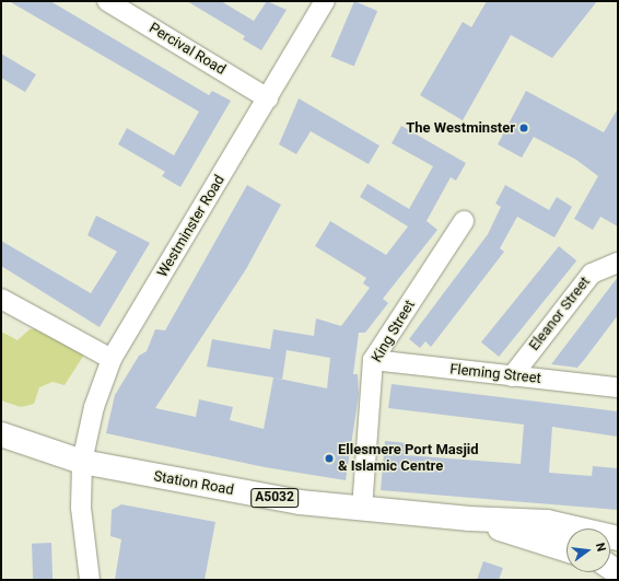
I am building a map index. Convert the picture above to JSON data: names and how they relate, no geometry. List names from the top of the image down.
{
  "streets": {
    "main road": ["Station Road", "A5032"],
    "street": [
      "Percival Road",
      "Westminster Road",
      "Eleanor Street",
      "King Street",
      "Fleming Street"
    ]
  },
  "crossings": [
    ["Percival Road", "Westminster Road"],
    ["Westminster Road", "Station Road"],
    ["Eleanor Street", "Fleming Street"],
    ["King Street", "Fleming Street"],
    ["King Street", "Station Road"]
  ],
  "places": ["The Westminster", "Ellesmere Port Masjid & Islamic Centre"],
  "north": "right"
}
